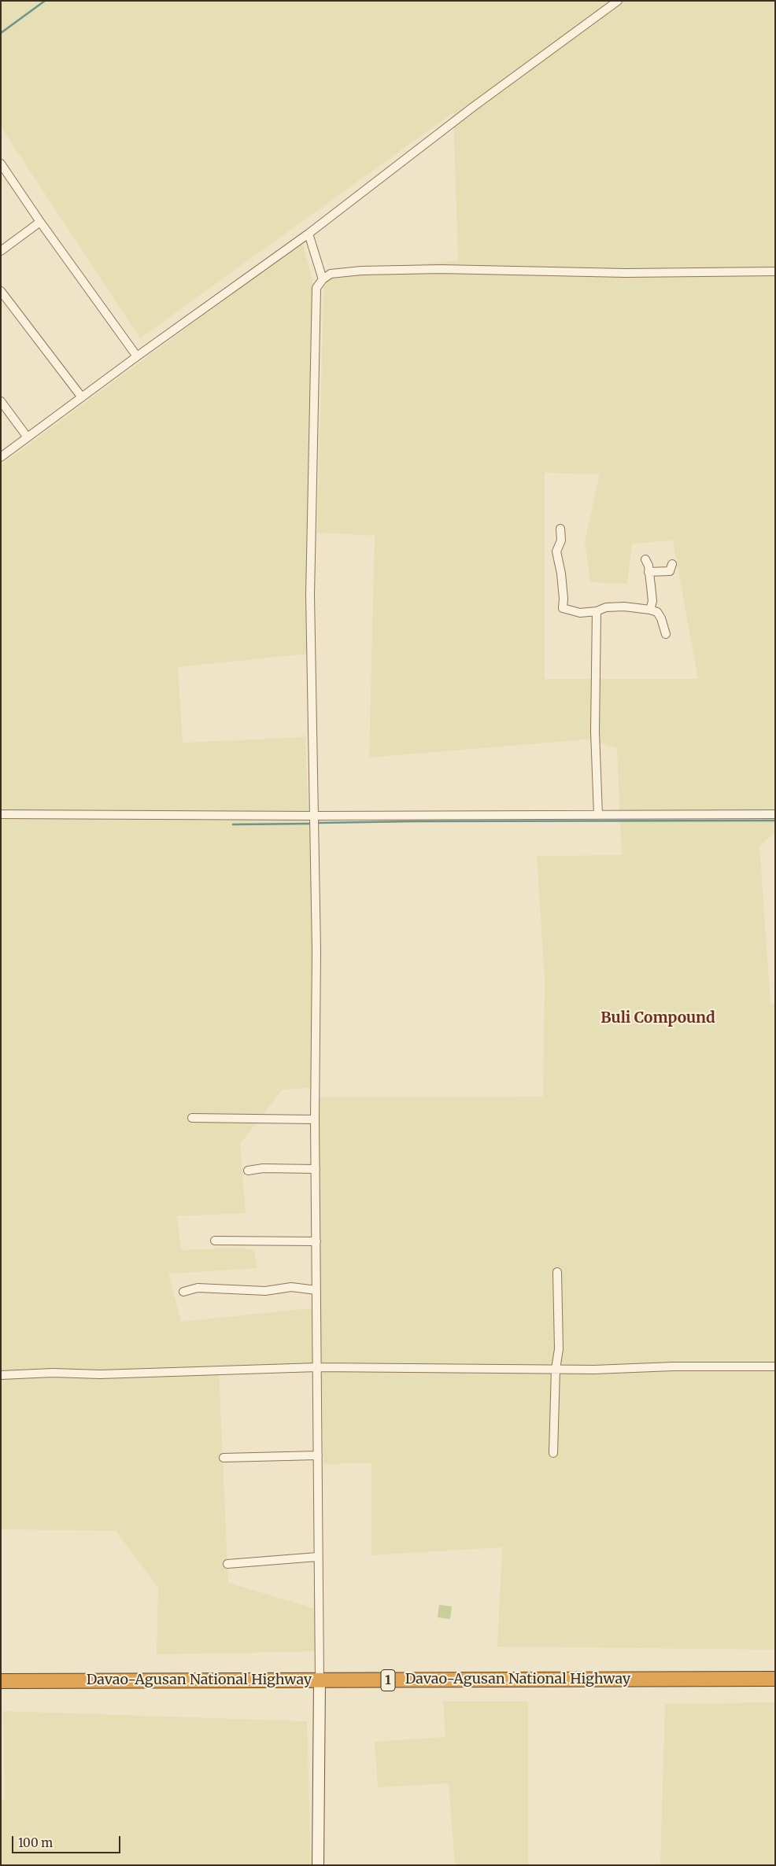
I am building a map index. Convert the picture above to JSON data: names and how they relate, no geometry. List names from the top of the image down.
{
  "streets": {
    "highway": ["Davao-Agusan National Highway", "1"]
  },
  "districts": ["Buli Compound"],
  "scale_bar": "100 m"
}
